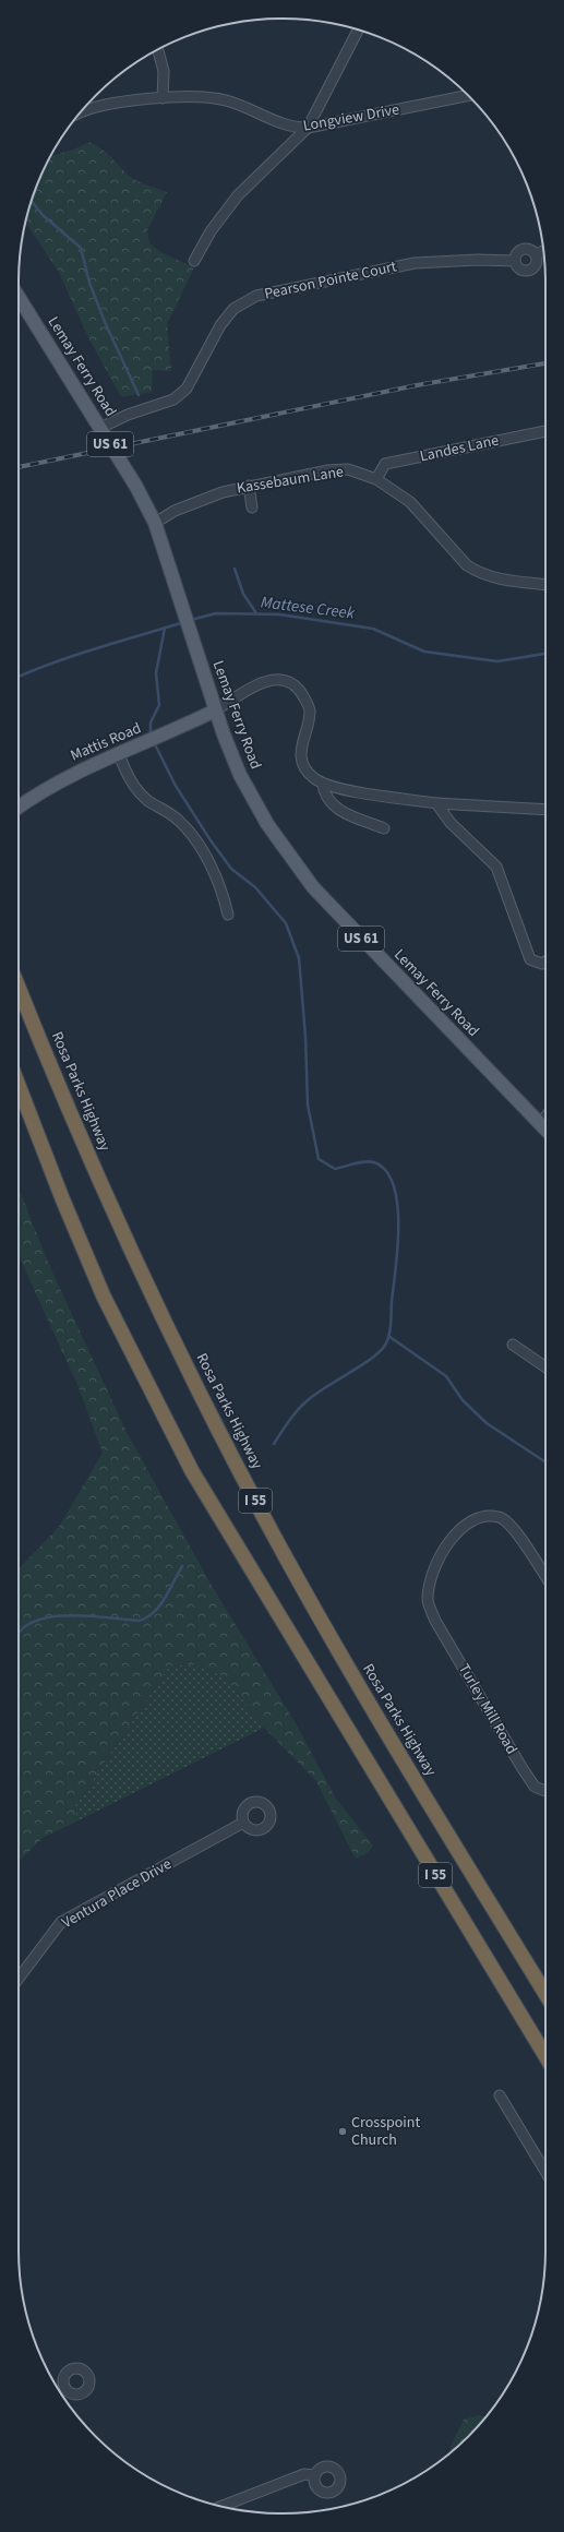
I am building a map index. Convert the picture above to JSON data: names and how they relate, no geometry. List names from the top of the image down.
{
  "streets": {
    "highway": ["Rosa Parks Highway", "I 55"],
    "main road": ["Lemay Ferry Road", "US 61", "Mattis Road"],
    "street": [
      "Longview Drive",
      "Pearson Pointe Court",
      "Landes Lane",
      "Kassebaum Lane",
      "Turley Mill Road",
      "Ventura Place Drive"
    ]
  },
  "crossings": [
    ["Pearson Pointe Court", "Lemay Ferry Road"],
    ["Lemay Ferry Road", "Kassebaum Lane"],
    ["Lemay Ferry Road", "Mattis Road"],
    ["Landes Lane", "Kassebaum Lane"]
  ],
  "water": ["Mattese Creek"],
  "places": ["Crosspoint Church"]
}
